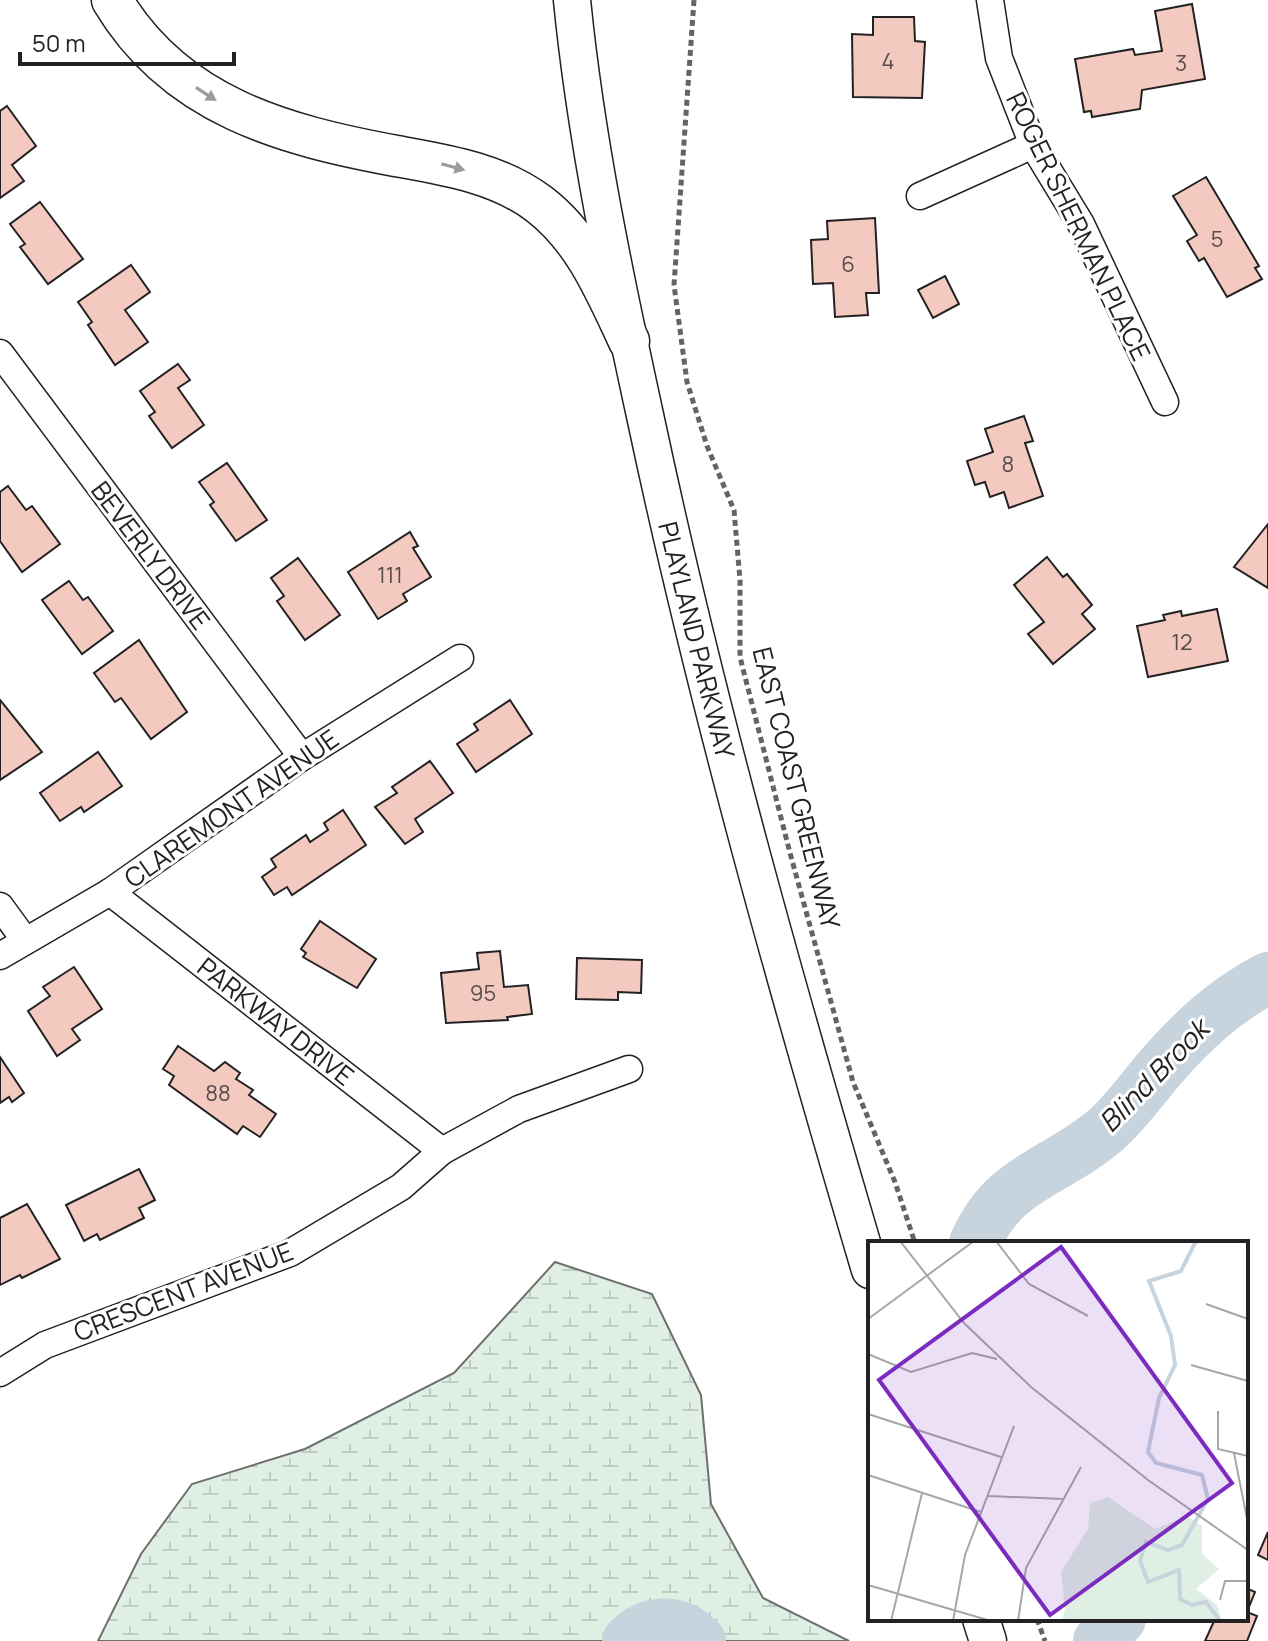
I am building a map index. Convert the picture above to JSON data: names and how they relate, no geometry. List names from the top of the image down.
{
  "streets": {
    "main road": ["PLAYLAND PARKWAY"],
    "street": [
      "ROGER SHERMAN PLACE",
      "BEVERLY DRIVE",
      "CLAREMONT AVENUE",
      "PARKWAY DRIVE",
      "CRESCENT AVENUE"
    ],
    "path": ["EAST COAST GREENWAY"]
  },
  "crossings": [
    ["BEVERLY DRIVE", "CLAREMONT AVENUE"],
    ["CLAREMONT AVENUE", "PARKWAY DRIVE"],
    ["PARKWAY DRIVE", "CRESCENT AVENUE"]
  ],
  "water": ["Blind Brook"],
  "house_numbers": [
    "4",
    "3",
    "5",
    "6",
    "8",
    "111",
    "12",
    "95",
    "88"
  ],
  "scale_bar": "50 m"
}
